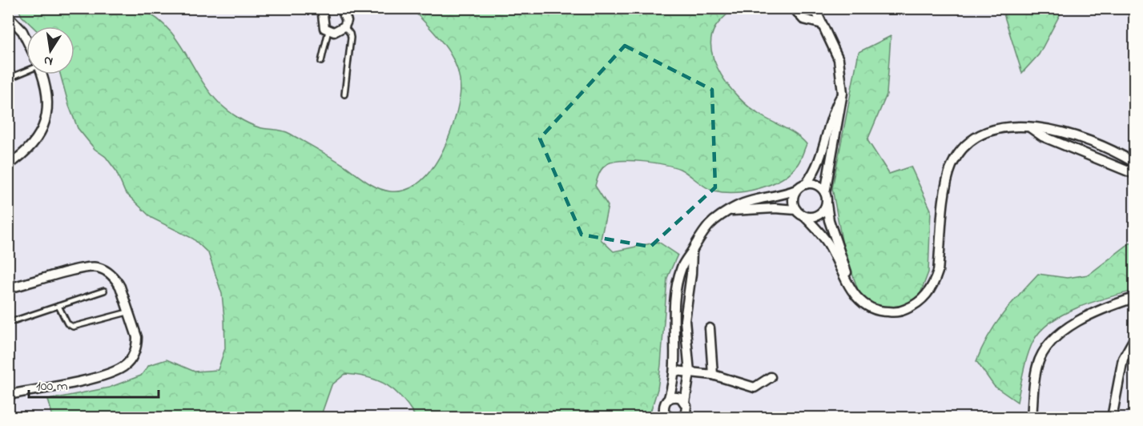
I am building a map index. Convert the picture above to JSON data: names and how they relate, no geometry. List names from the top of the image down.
{
  "scale_bar": "100 m",
  "north": "bottom"
}
